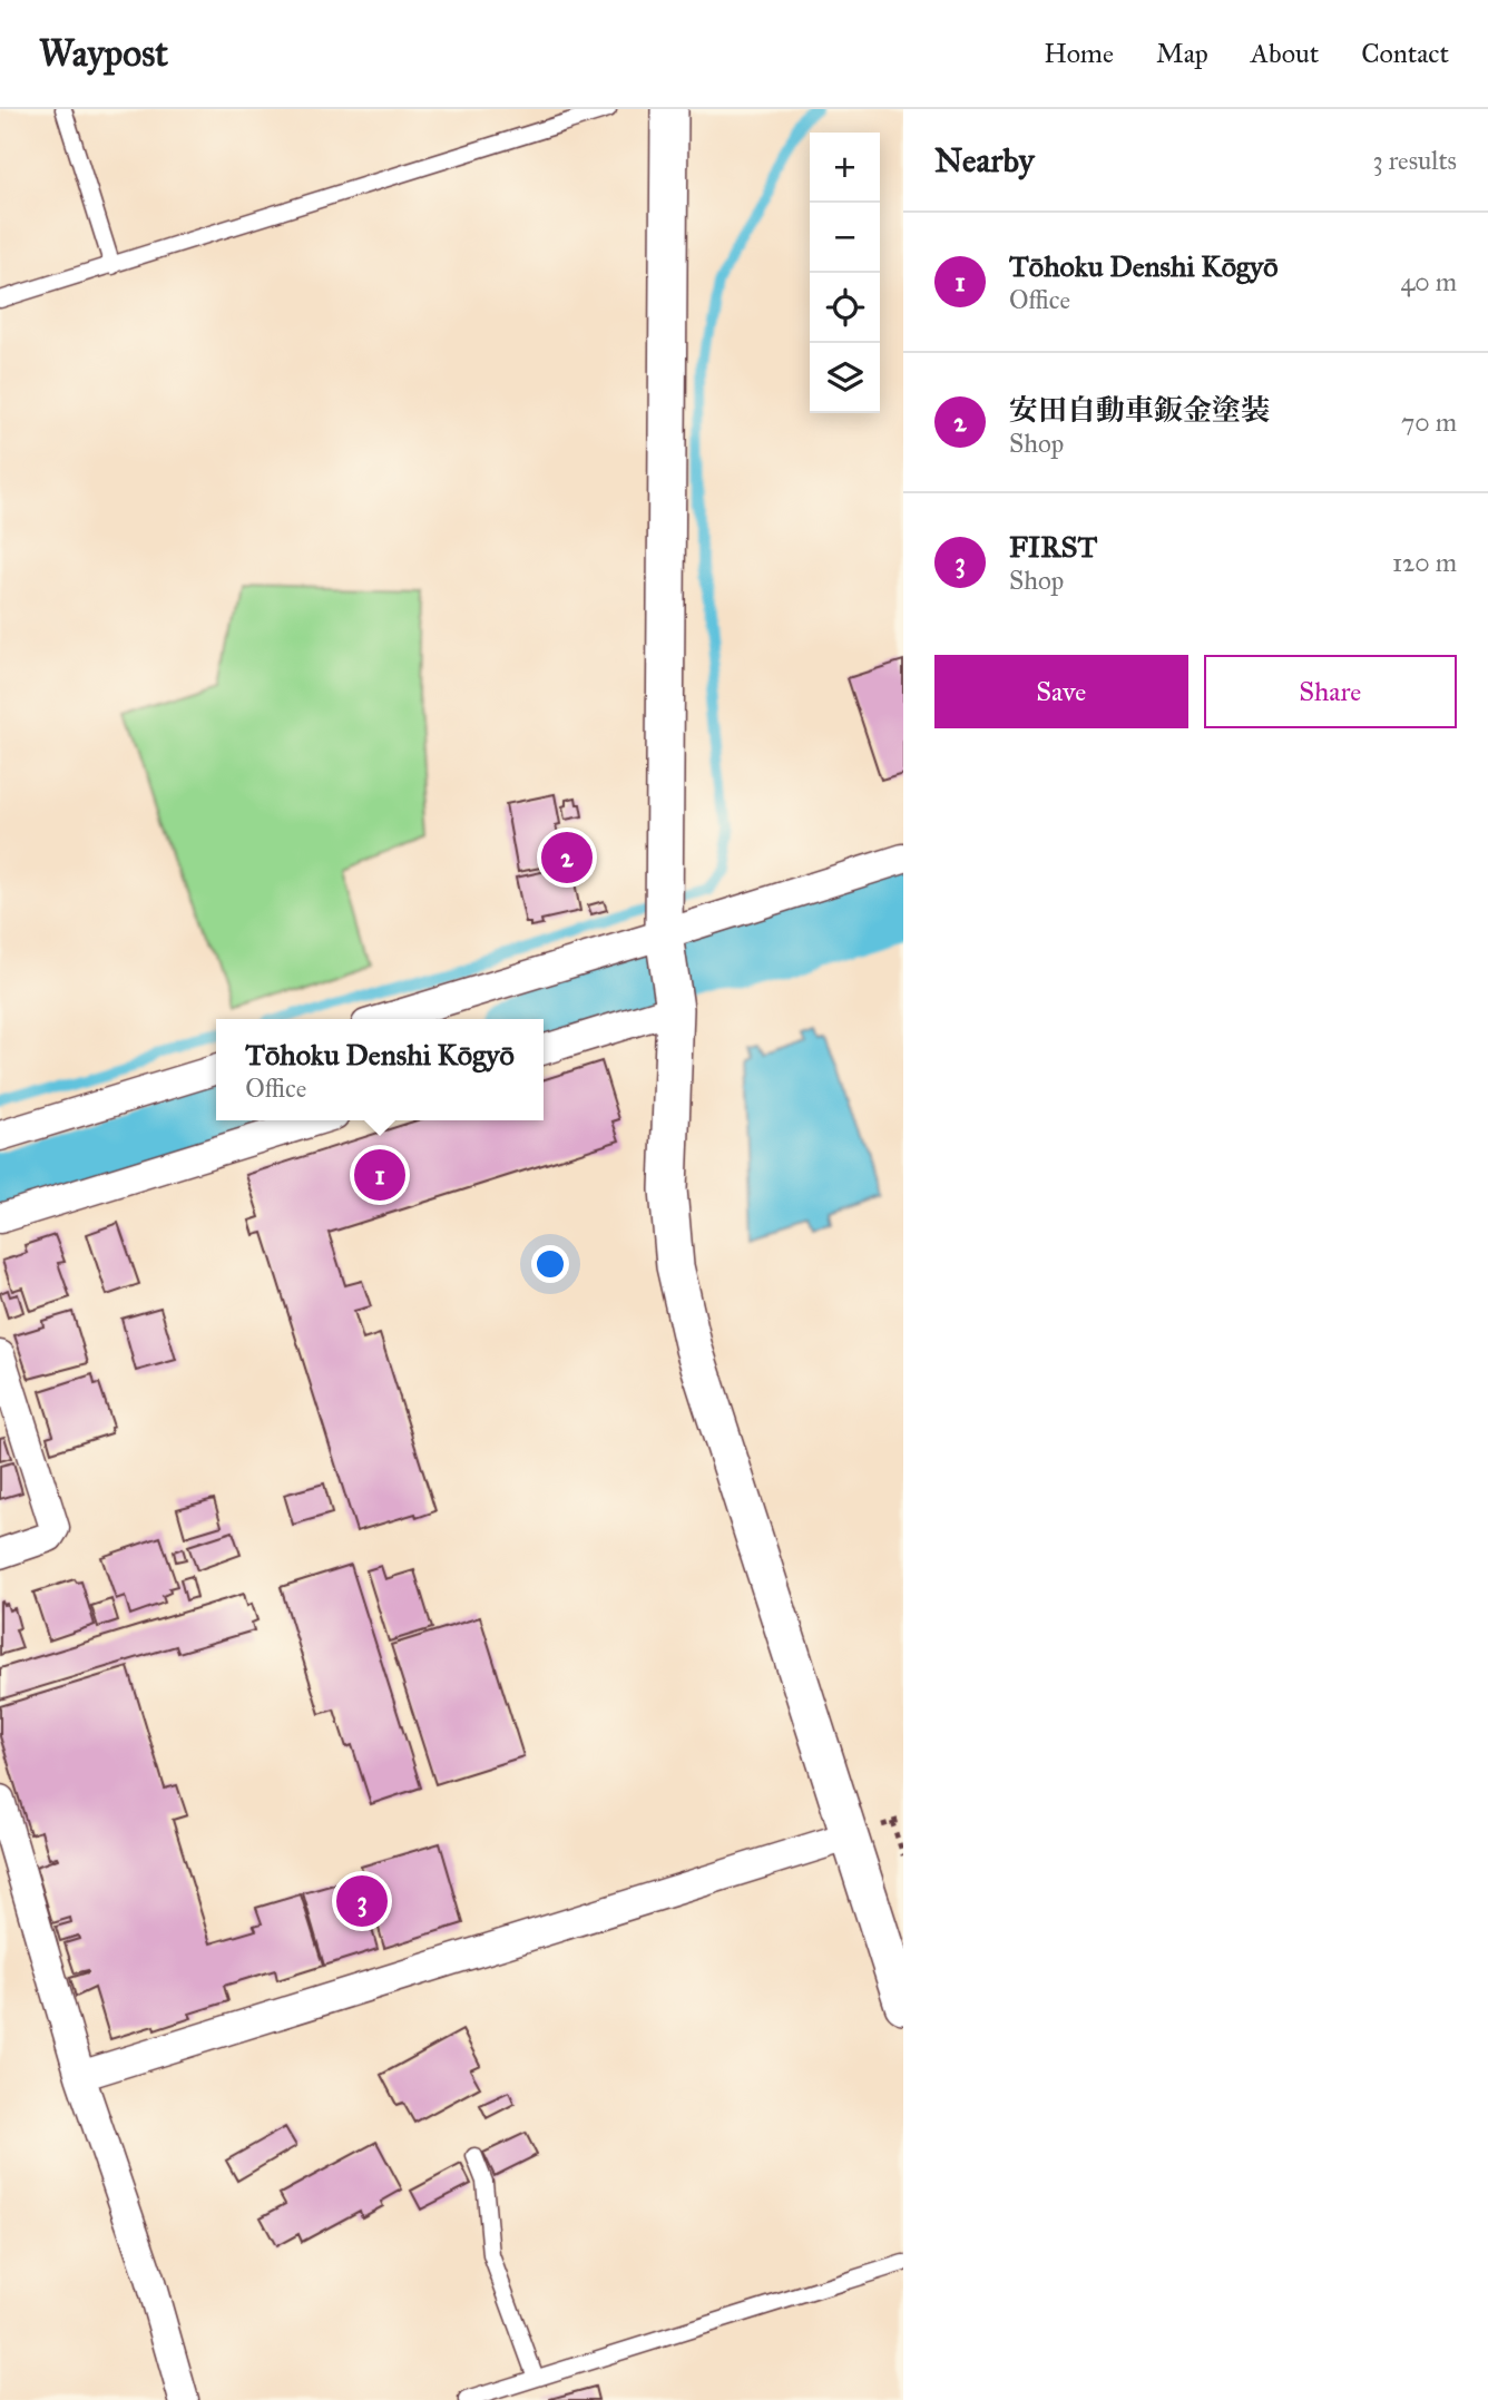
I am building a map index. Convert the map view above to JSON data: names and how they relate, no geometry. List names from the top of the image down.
{
  "page": {
    "header": "Waypost",
    "nav": [
      "Home",
      "Map",
      "About",
      "Contact"
    ],
    "heading": ["Nearby", "3 results"],
    "map_buttons": ["+", "−"],
    "list": [
      {
        "mark": "1",
        "name": "Tōhoku Denshi Kōgyō",
        "note": "Office",
        "value": "40 m"
      },
      {
        "mark": "2",
        "name": "安田自動車鈑金塗装",
        "note": "Shop",
        "value": "70 m"
      },
      {
        "mark": "3",
        "name": "FIRST",
        "note": "Shop",
        "value": "120 m"
      }
    ],
    "buttons": ["Save", "Share"],
    "pins": ["2", "1", "3"],
    "popup": ["Tōhoku Denshi Kōgyō", "Office"]
  }
}
